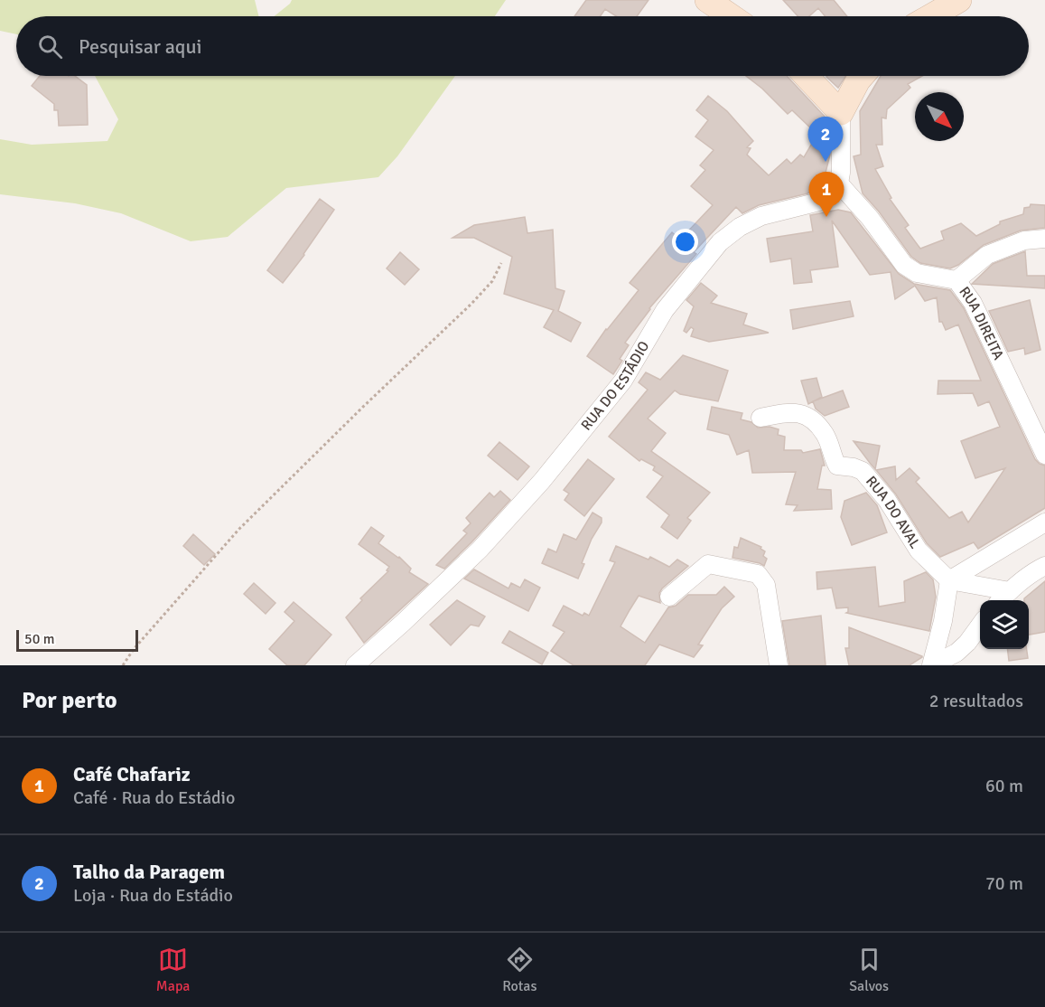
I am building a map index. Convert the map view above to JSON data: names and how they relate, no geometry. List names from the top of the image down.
{
  "streets": {
    "street": ["RUA DIREITA", "RUA DO ESTÁDIO", "RUA DO AVAL"]
  },
  "crossings": [
    ["RUA DIREITA", "RUA DO ESTÁDIO"]
  ],
  "scale_bar": "50 m",
  "north": "bottom right",
  "page": {
    "search": "Pesquisar aqui",
    "pins": ["2", "1"],
    "scale": "50 m",
    "heading": ["Por perto", "2 resultados"],
    "list": [
      {
        "mark": "1",
        "name": "Café Chafariz",
        "note": "Café · Rua do Estádio",
        "value": "60 m"
      },
      {
        "mark": "2",
        "name": "Talho da Paragem",
        "note": "Loja · Rua do Estádio",
        "value": "70 m"
      }
    ],
    "nav": ["Mapa", "Rotas", "Salvos"]
  }
}
